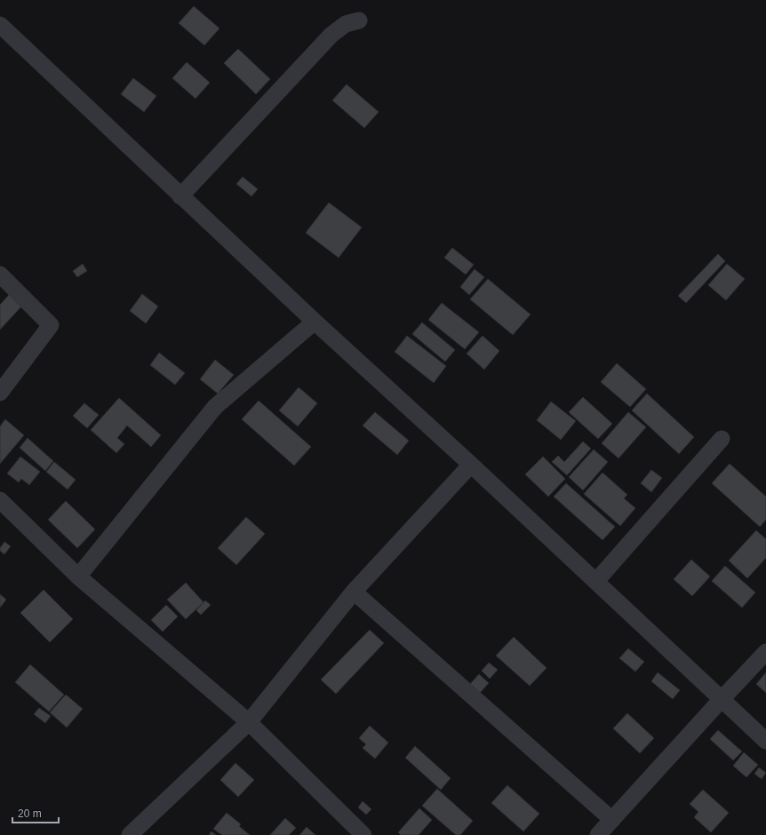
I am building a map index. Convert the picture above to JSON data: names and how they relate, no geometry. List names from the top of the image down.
{
  "scale_bar": "20 m"
}
